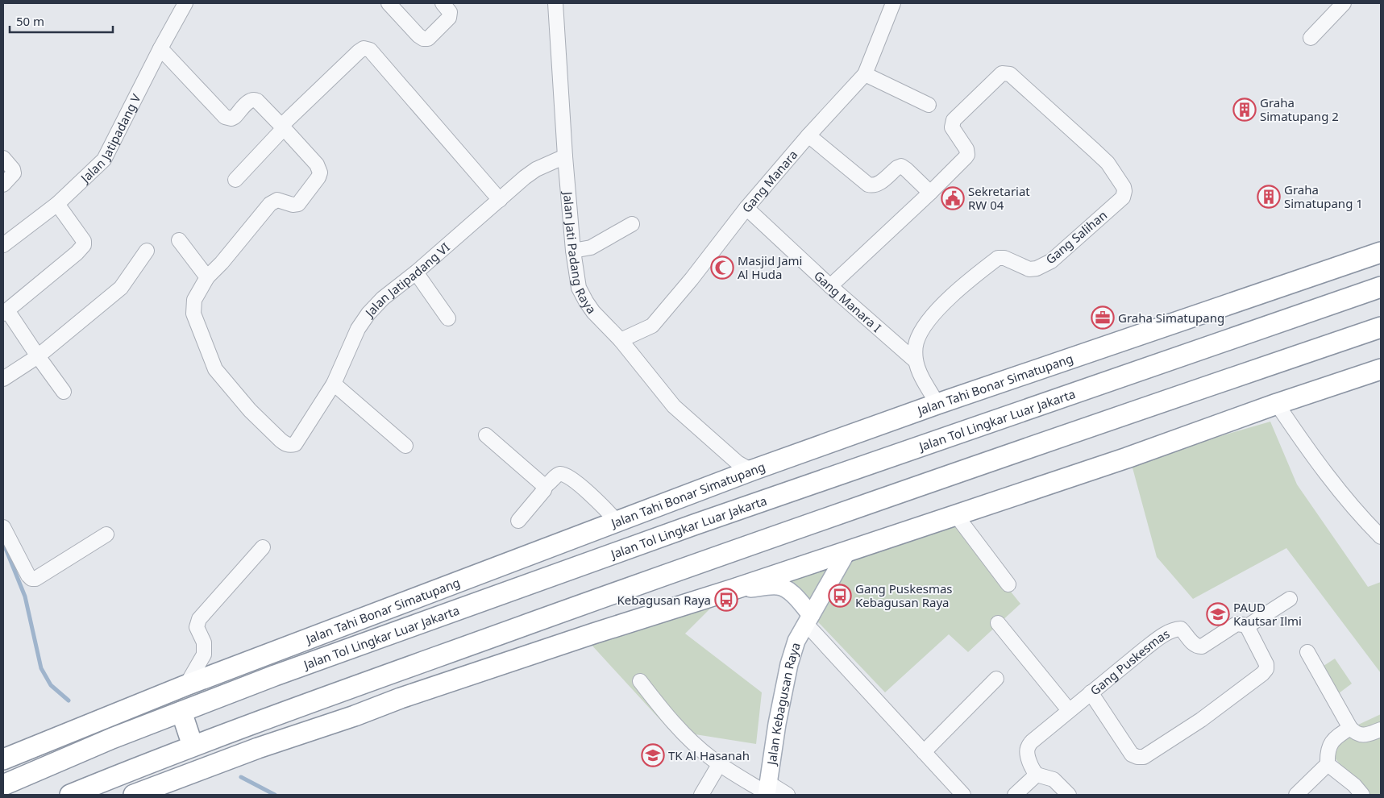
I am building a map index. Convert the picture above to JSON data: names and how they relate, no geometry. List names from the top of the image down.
{
  "streets": {
    "highway": ["Jalan Tahi Bonar Simatupang", "Jalan Tol Lingkar Luar Jakarta"],
    "main road": ["Jalan Kebagusan Raya"],
    "street": [
      "Jalan Jatipadang V",
      "Gang Manara",
      "Gang Salihan",
      "Jalan Jati Padang Raya",
      "Jalan Jatipadang VI",
      "Gang Manara I",
      "Gang Puskesmas"
    ]
  },
  "crossings": [
    ["Gang Manara", "Jalan Jati Padang Raya"],
    ["Gang Manara", "Gang Manara I"],
    ["Gang Salihan", "Gang Manara I"],
    ["Gang Salihan", "Jalan Tahi Bonar Simatupang"],
    ["Jalan Jati Padang Raya", "Jalan Jatipadang VI"],
    ["Jalan Jati Padang Raya", "Jalan Tahi Bonar Simatupang"]
  ],
  "places": {
    "building": ["Graha Simatupang 2", "Graha Simatupang 1"],
    "public building": ["Sekretariat RW 04"],
    "mosque": ["Masjid Jami Al Huda"],
    "office": ["Graha Simatupang"],
    "bus stop": ["Gang Puskesmas Kebagusan Raya", "Kebagusan Raya"],
    "school or university": ["PAUD Kautsar Ilmi", "TK Al Hasanah"]
  },
  "scale_bar": "50 m"
}
